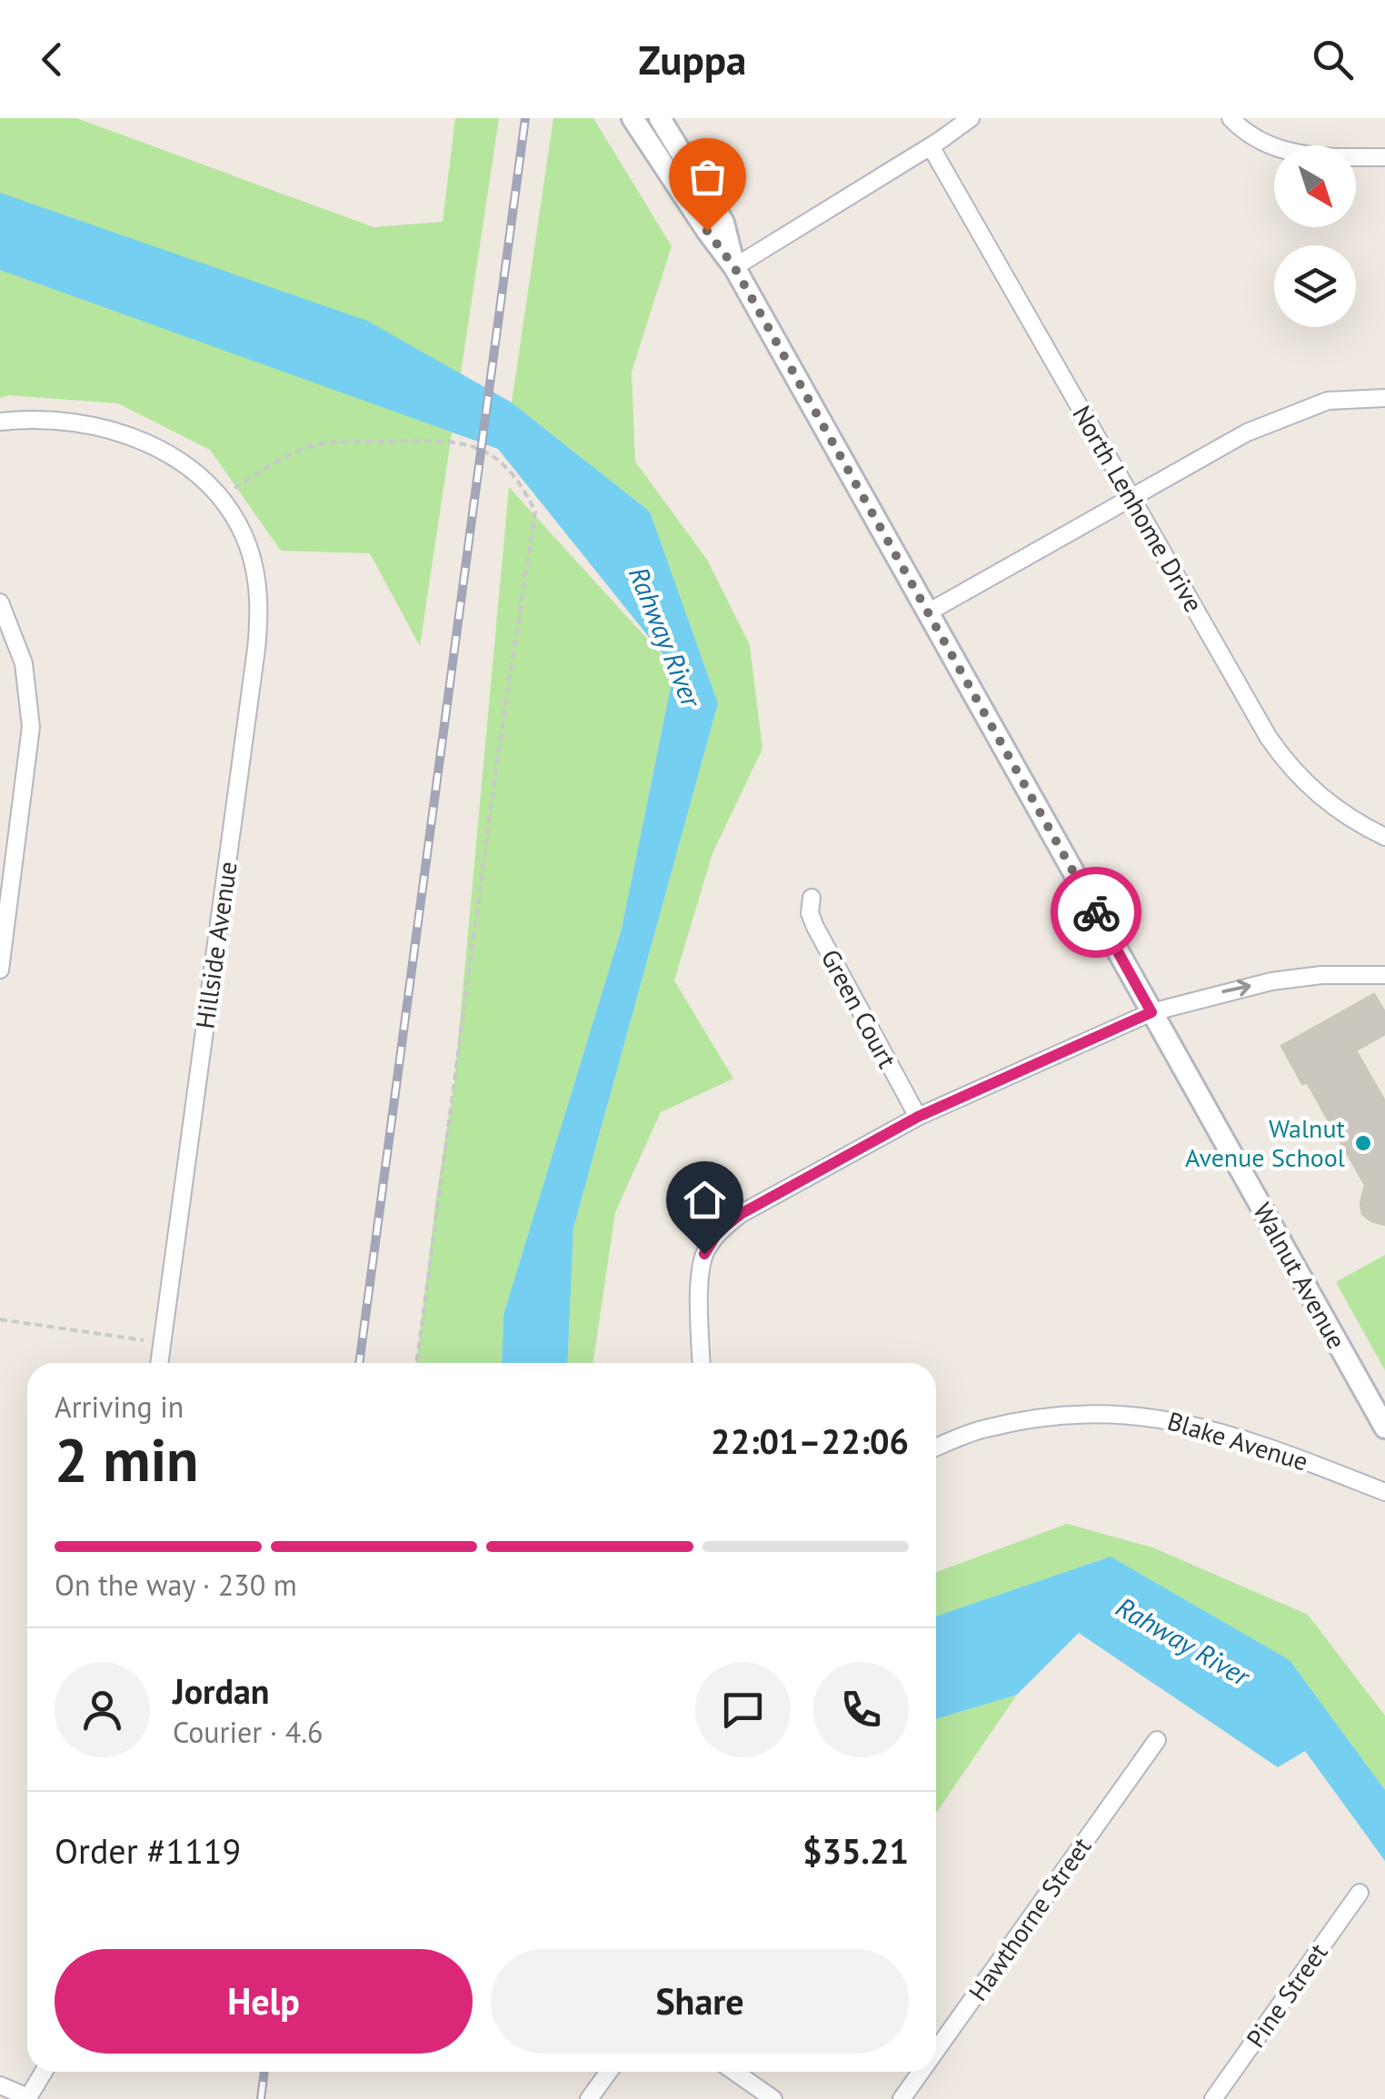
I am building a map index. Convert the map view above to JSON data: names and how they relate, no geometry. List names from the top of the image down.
{
  "streets": {
    "street": [
      "North Lenhome Drive",
      "Hillside Avenue",
      "Green Court",
      "Walnut Avenue",
      "Blake Avenue",
      "Hawthorne Street",
      "Pine Street"
    ]
  },
  "water": ["Rahway River"],
  "places": ["Walnut Avenue School"],
  "north": "bottom right",
  "page": {
    "header": "Zuppa",
    "heading": ["2 min", "Arriving in", "22:01–22:06"],
    "panel": [
      "Jordan",
      "Courier · 4.6",
      "Order #1119",
      "$35.21"
    ],
    "bar": "On the way · 230 m",
    "buttons": ["Help", "Share"]
  }
}
